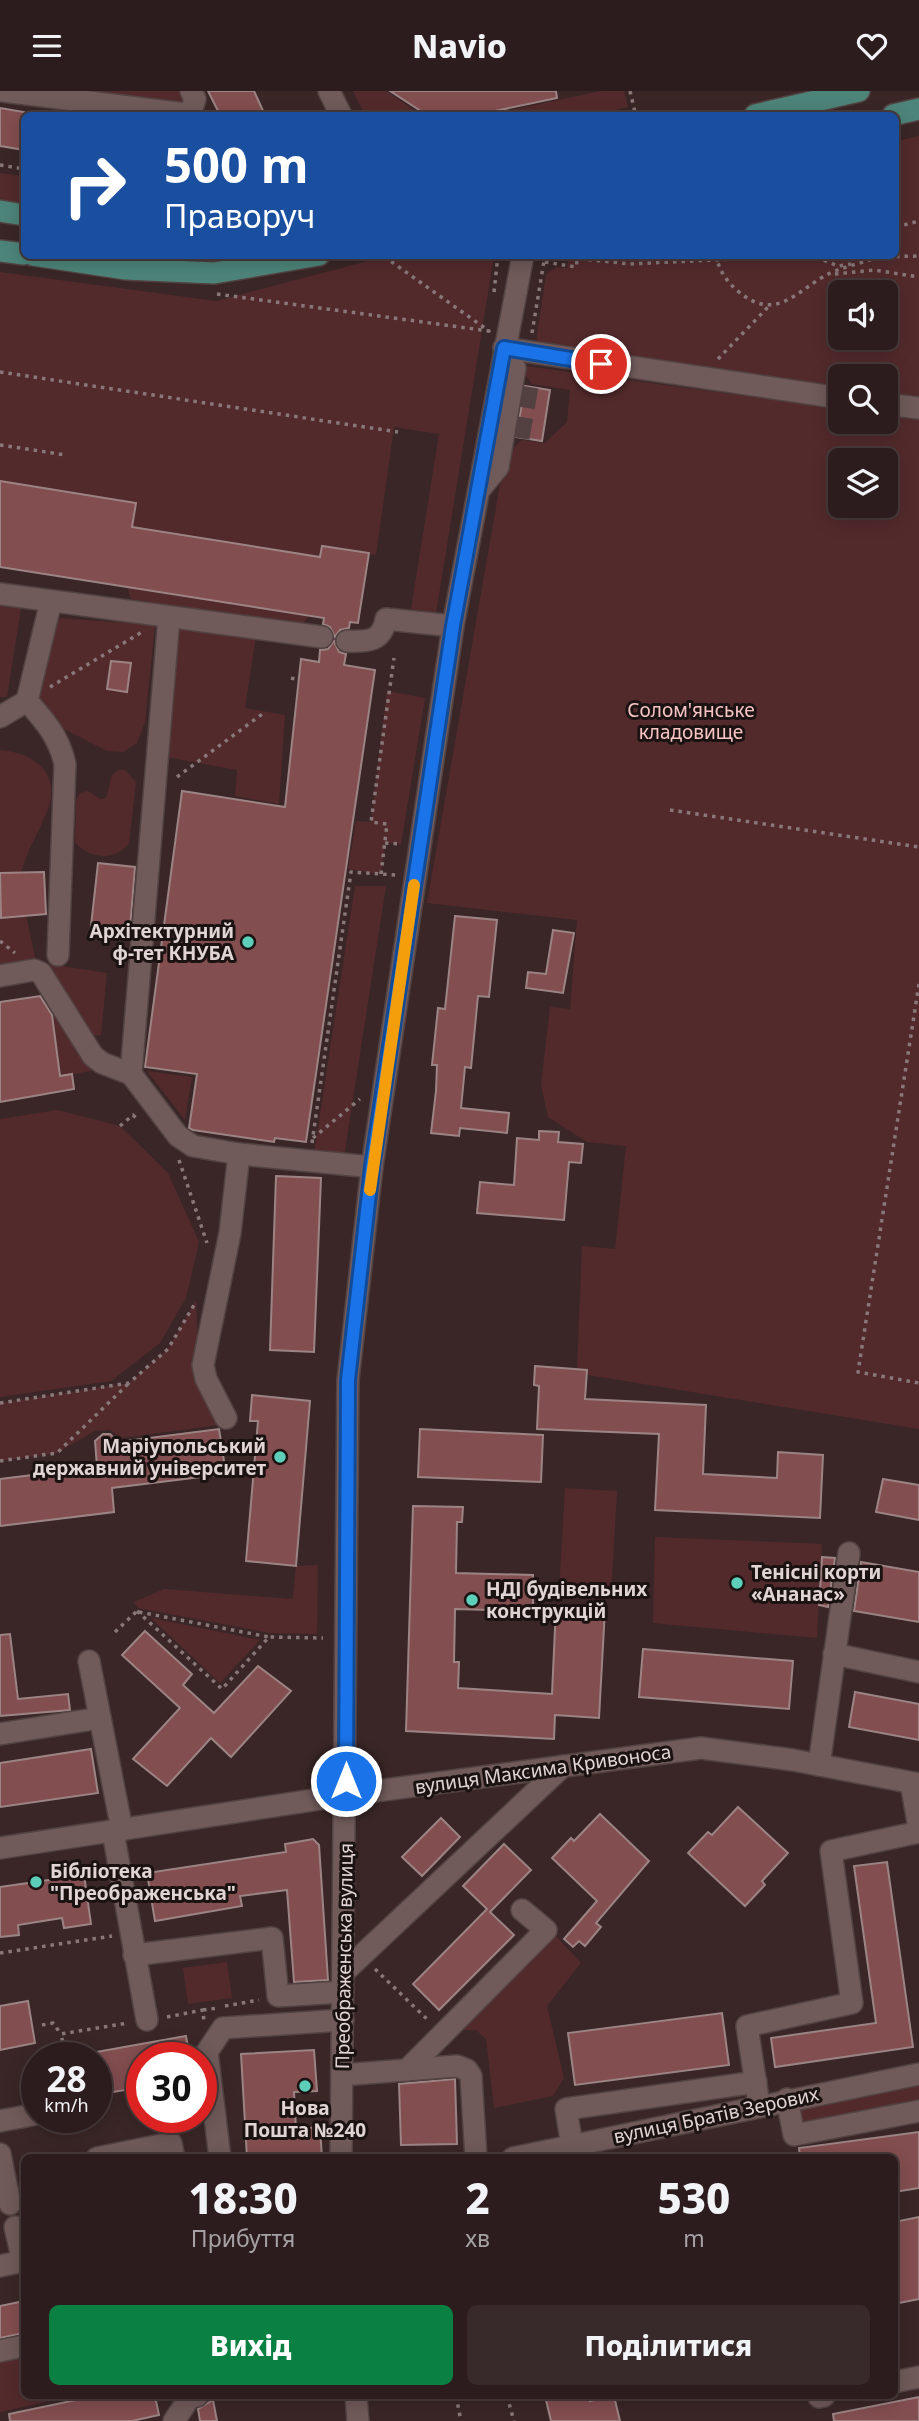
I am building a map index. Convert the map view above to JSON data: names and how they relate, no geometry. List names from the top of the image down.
{
  "streets": {
    "street": ["вулиця Максима Кривоноса", "Преображенська вулиця", "вулиця Братів Зерових"]
  },
  "crossings": [
    ["вулиця Максима Кривоноса", "Преображенська вулиця"]
  ],
  "parks": ["Солом'янське кладовище"],
  "places": [
    "Архітектурний ф-тет КНУБА",
    "Маріупольський державний університет",
    "Тенісні корти «Ананас»",
    "НДІ будівельних конструкцій",
    "Бібліотека \"Преображенська\"",
    "Нова Пошта №240"
  ],
  "page": {
    "header": "Navio",
    "turn": ["500 m", "Праворуч"],
    "speed": "28 km/h",
    "limit": "30",
    "eta": [
      "18:30",
      "Прибуття",
      "2",
      "хв",
      "530",
      "m"
    ],
    "buttons": ["Вихід", "Поділитися"]
  }
}
